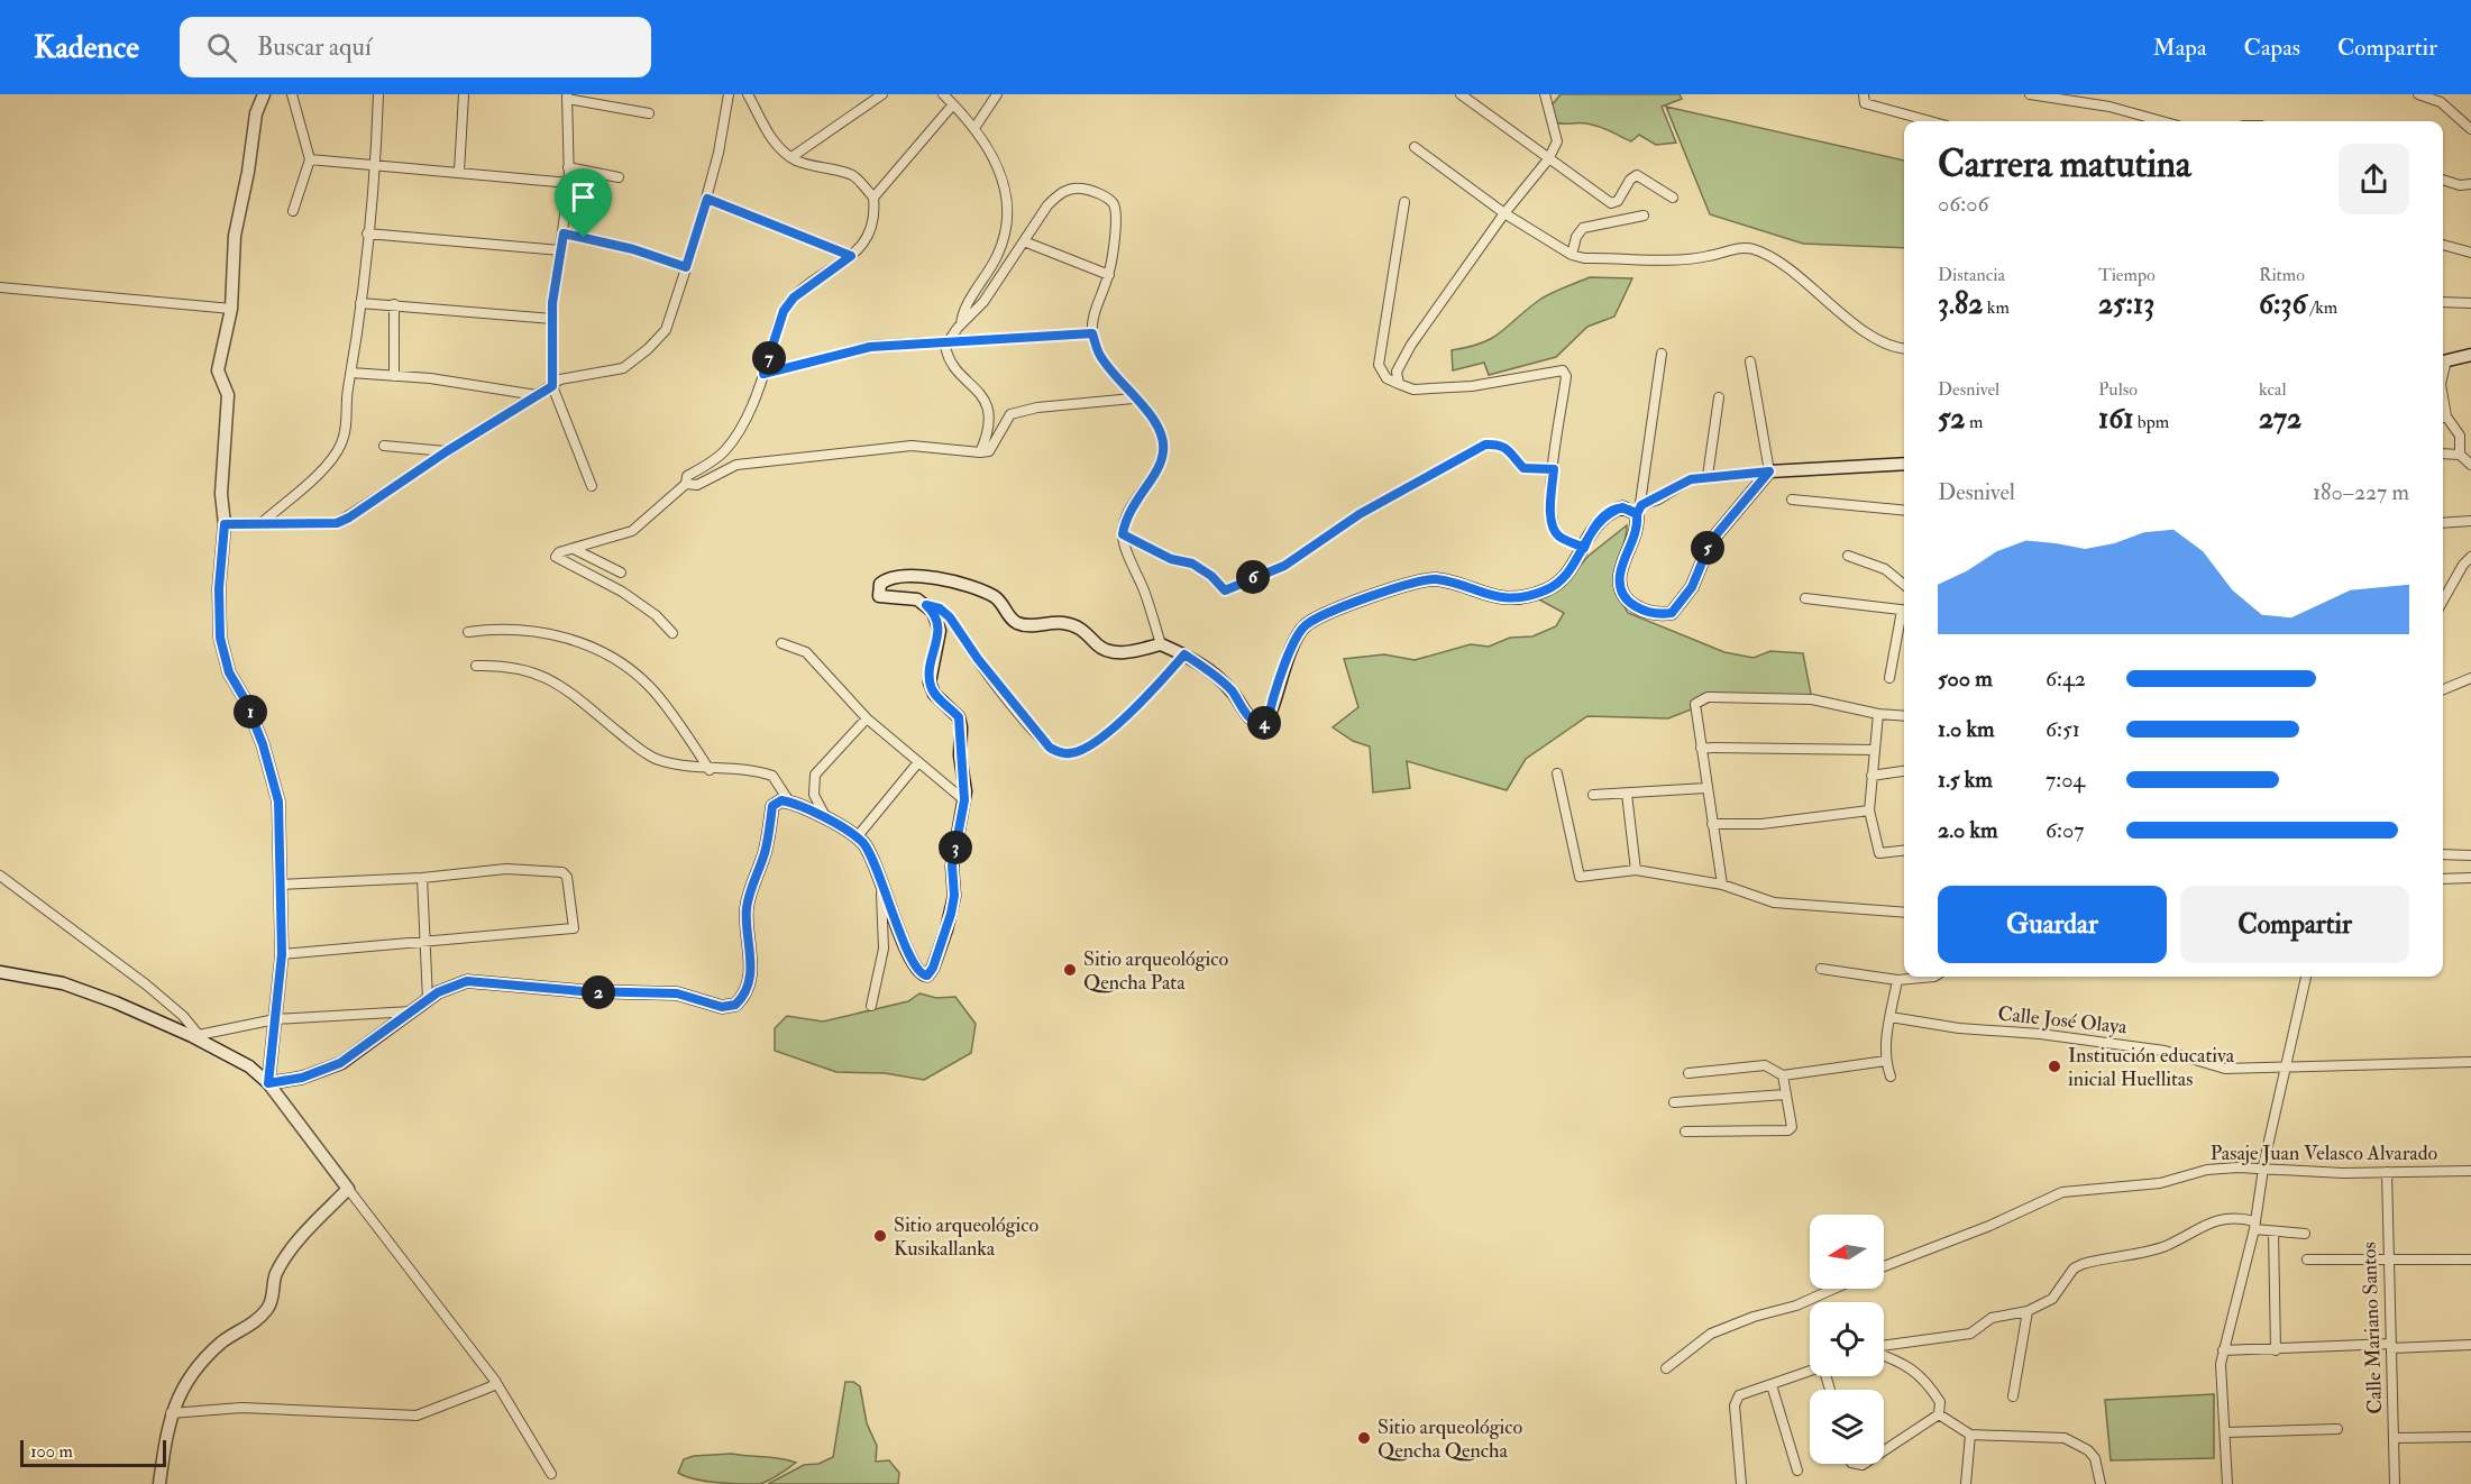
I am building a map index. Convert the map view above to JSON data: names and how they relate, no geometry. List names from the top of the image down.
{
  "streets": {
    "street": ["Calle José Olaya", "Pasaje Juan Velasco Alvarado", "Calle Mariano Santos"]
  },
  "crossings": [
    ["Pasaje Juan Velasco Alvarado", "Calle Mariano Santos"]
  ],
  "places": [
    "Sitio arqueológico Qencha Pata",
    "Institución educativa inicial Huellitas",
    "Sitio arqueológico Kusikallanka",
    "Sitio arqueológico Qencha Qencha"
  ],
  "scale_bar": "100 m",
  "north": "left",
  "page": {
    "header": "Kadence",
    "search": "Buscar aquí",
    "nav": ["Mapa", "Capas", "Compartir"],
    "heading": ["Carrera matutina", "06:06"],
    "stats": [
      ["Distancia", "3.82 km"],
      ["Tiempo", "25:13"],
      ["Ritmo", "6:36 /km"],
      ["Desnivel", "52 m"],
      ["Pulso", "161 bpm"],
      ["kcal", "272"]
    ],
    "pins": [
      "7",
      "5",
      "6",
      "1",
      "4",
      "3",
      "2"
    ],
    "chart": ["Desnivel", "180–227 m"],
    "list": [
      {
        "name": "500 m",
        "note": "6:42"
      },
      {
        "name": "1.0 km",
        "note": "6:51"
      },
      {
        "name": "1.5 km",
        "note": "7:04"
      },
      {
        "name": "2.0 km",
        "note": "6:07"
      }
    ],
    "buttons": ["Guardar", "Compartir"],
    "scale": "100 m"
  }
}
